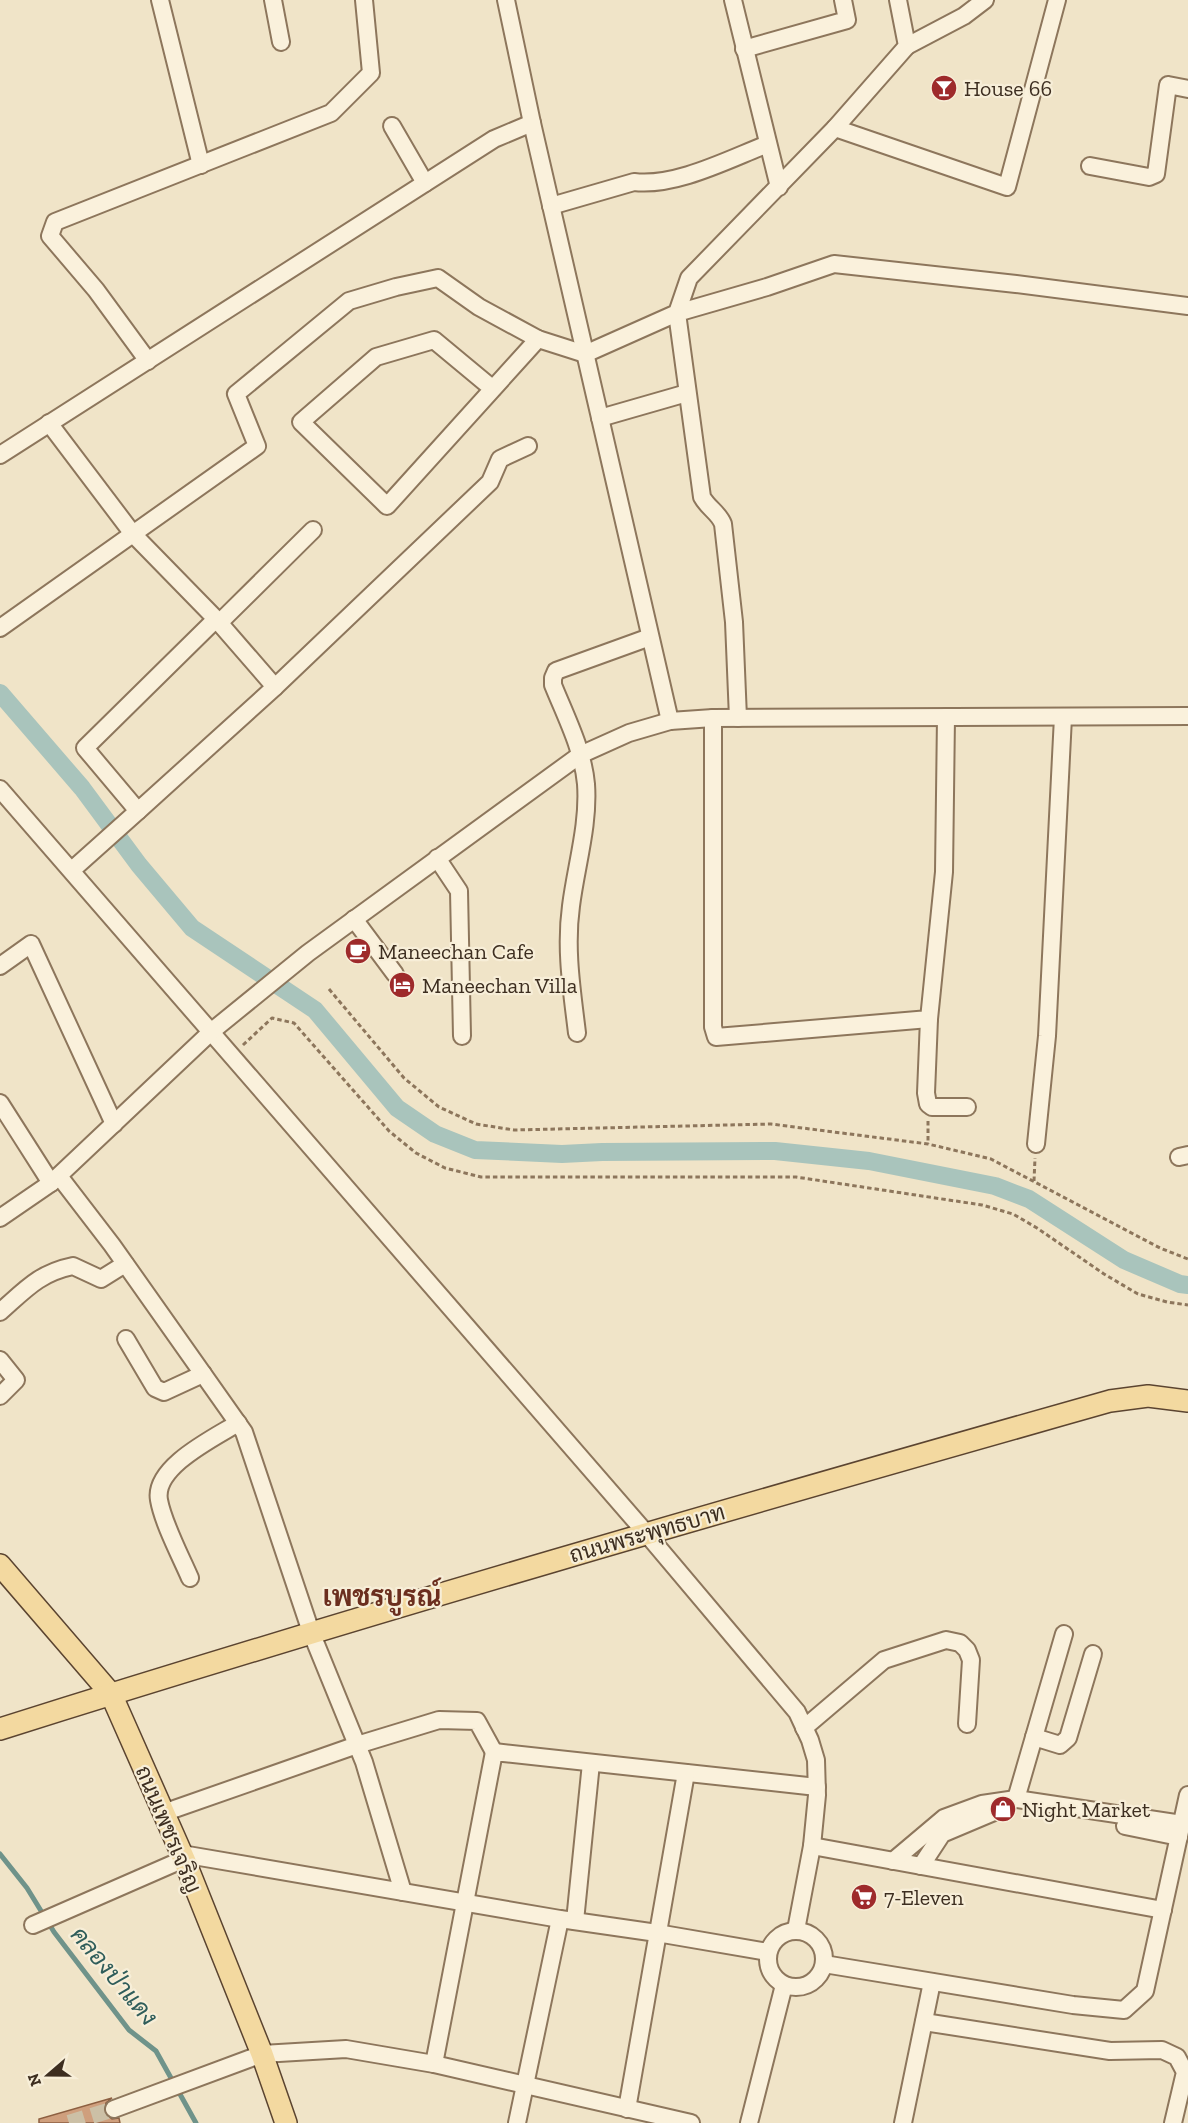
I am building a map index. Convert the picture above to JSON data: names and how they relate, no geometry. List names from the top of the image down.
{
  "streets": {
    "main road": ["ถนนพระพุทธบาท", "ถนนเพชรเจริญ"]
  },
  "crossings": [
    ["ถนนพระพุทธบาท", "ถนนเพชรเจริญ"]
  ],
  "districts": ["เพชรบูรณ์"],
  "water": ["คลองป่าแดง"],
  "places": {
    "bar": ["House 66"],
    "cafe": ["Maneechan Cafe"],
    "hotel": ["Maneechan Villa"],
    "shop": ["Night Market"],
    "supermarket": ["7-Eleven"]
  },
  "north": "left"
}
